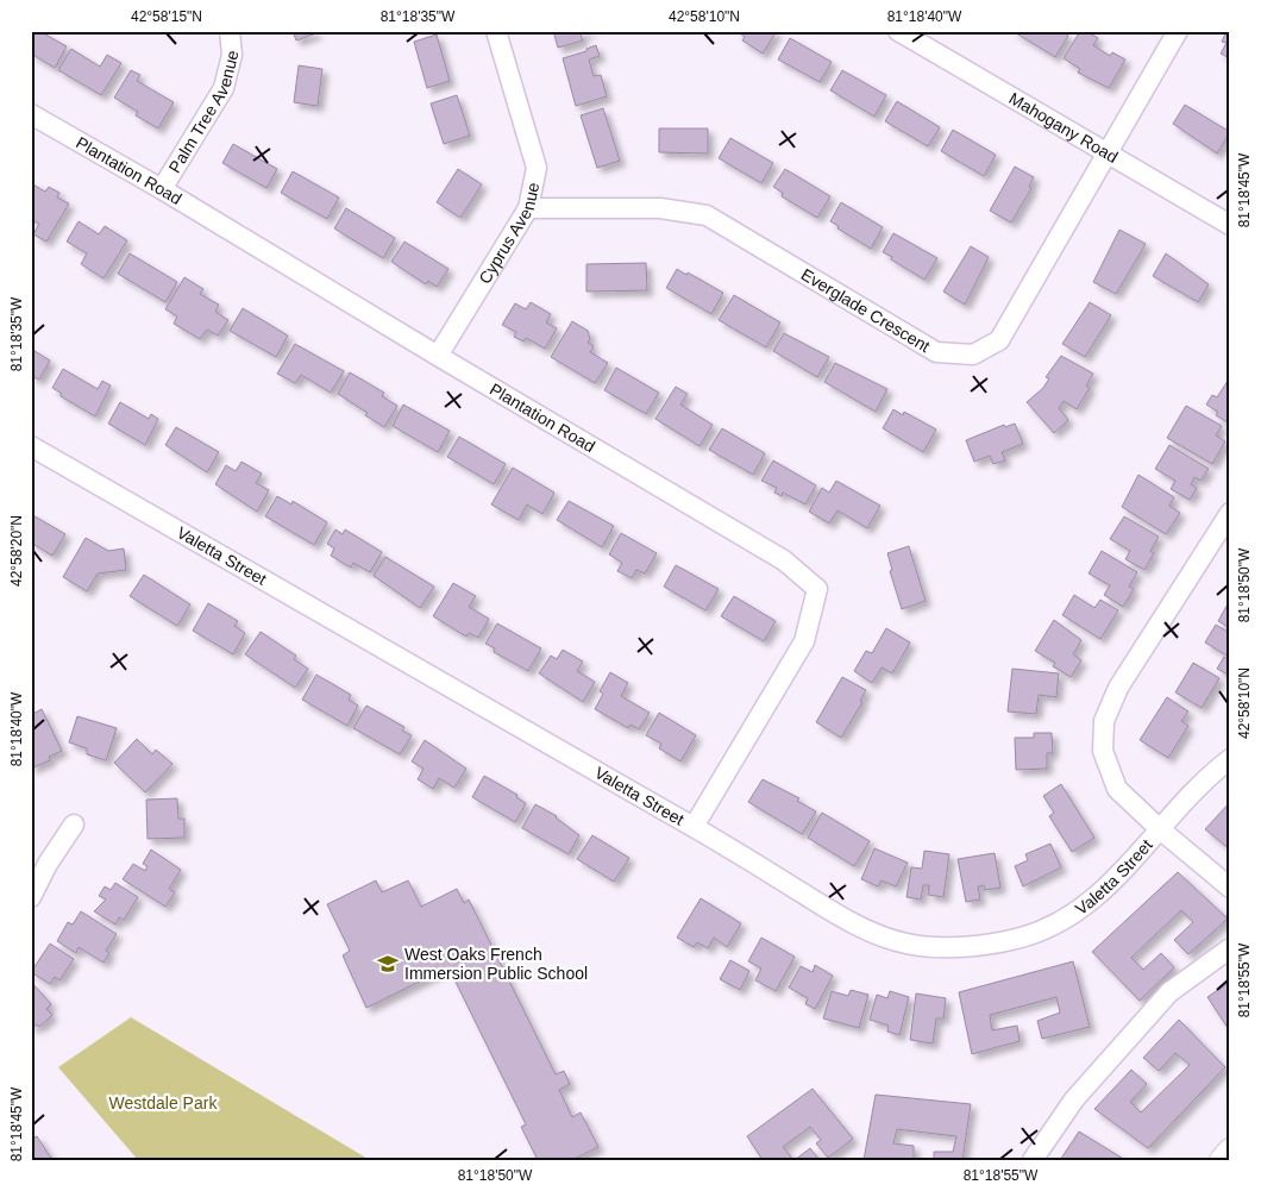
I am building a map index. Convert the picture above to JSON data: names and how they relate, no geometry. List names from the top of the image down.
{
  "streets": {
    "street": [
      "Palm Tree Avenue",
      "Mahogany Road",
      "Plantation Road",
      "Cyprus Avenue",
      "Everglade Crescent",
      "Valetta Street"
    ]
  },
  "crossings": [
    ["Palm Tree Avenue", "Plantation Road"],
    ["Mahogany Road", "Everglade Crescent"],
    ["Plantation Road", "Cyprus Avenue"],
    ["Plantation Road", "Valetta Street"],
    ["Cyprus Avenue", "Everglade Crescent"]
  ],
  "parks": ["Westdale Park"],
  "places": {
    "school or university": ["West Oaks French Immersion Public School"]
  },
  "coordinates": [
    "42°58'15\"N",
    "81°18'35\"W",
    "42°58'10\"N",
    "81°18'40\"W",
    "81°18'45\"W",
    "42°58'20\"N",
    "81°18'50\"W",
    "81°18'55\"W"
  ]
}
